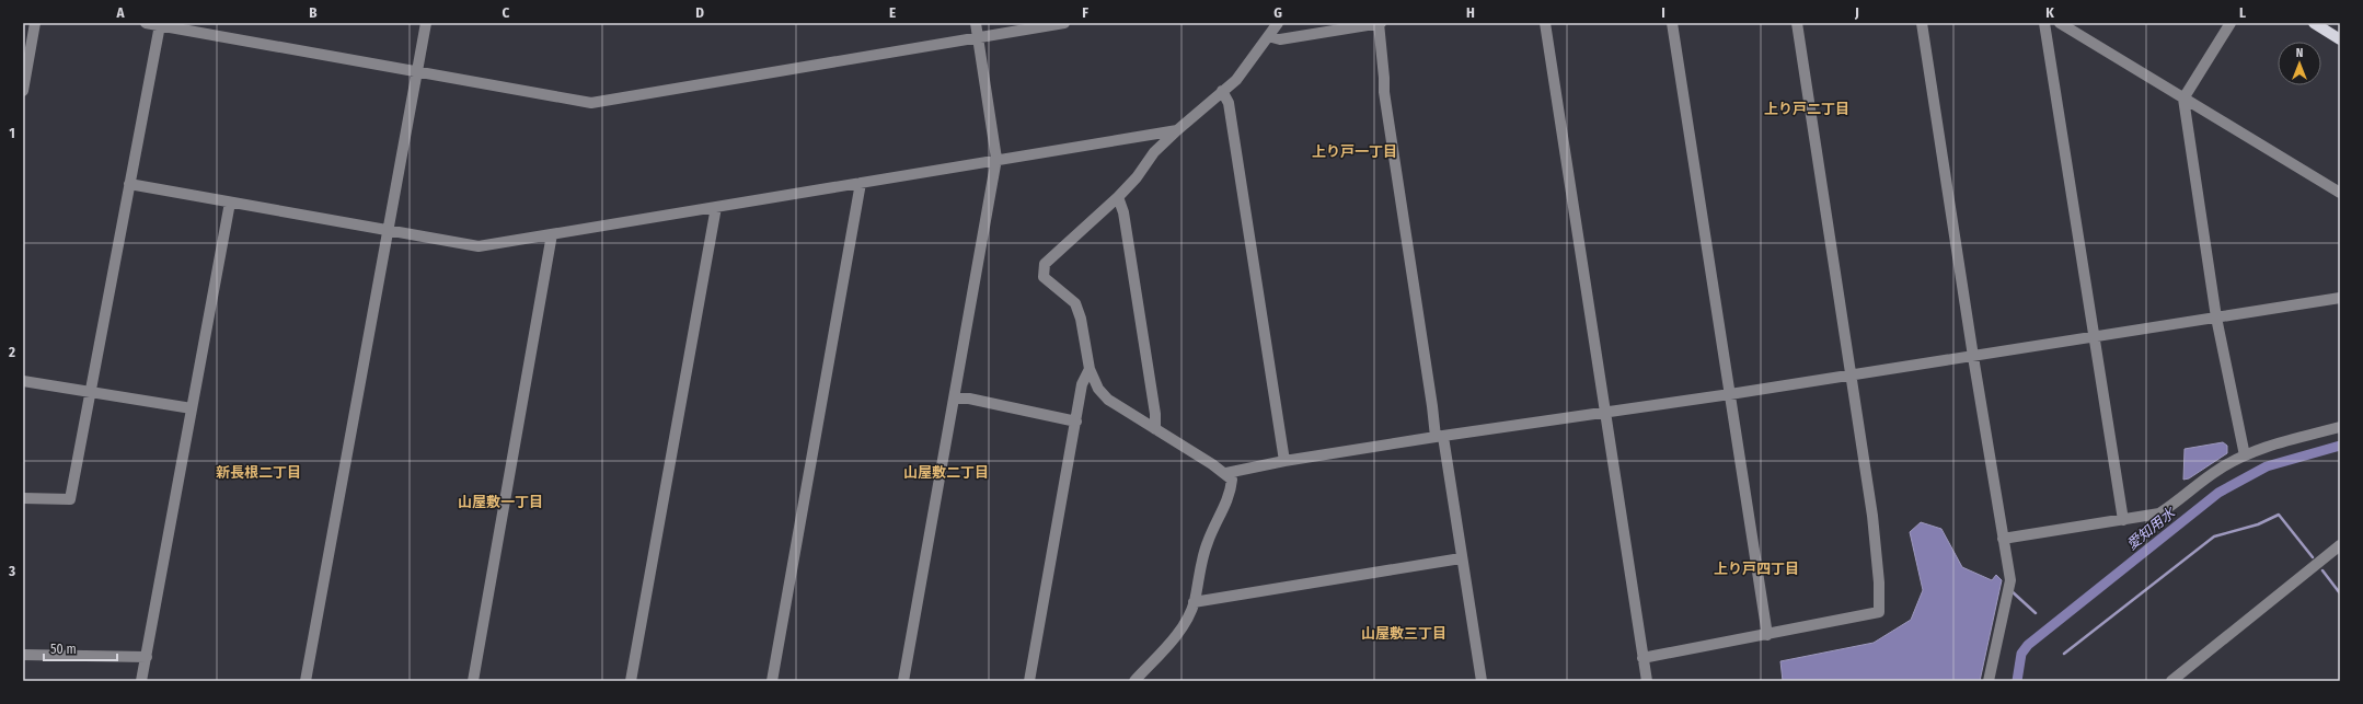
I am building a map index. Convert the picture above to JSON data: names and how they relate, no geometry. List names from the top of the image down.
{
  "districts": [
    "上り戸二丁目",
    "上り戸一丁目",
    "新長根二丁目",
    "山屋敷二丁目",
    "山屋敷一丁目",
    "上り戸四丁目",
    "山屋敷三丁目"
  ],
  "water": ["愛知用水"],
  "scale_bar": "50 m",
  "north": "top",
  "grid": {
    "columns": [
      "A",
      "B",
      "C",
      "D",
      "E",
      "F",
      "G",
      "H",
      "I",
      "J",
      "K",
      "L"
    ],
    "rows": ["1", "2", "3"]
  }
}
